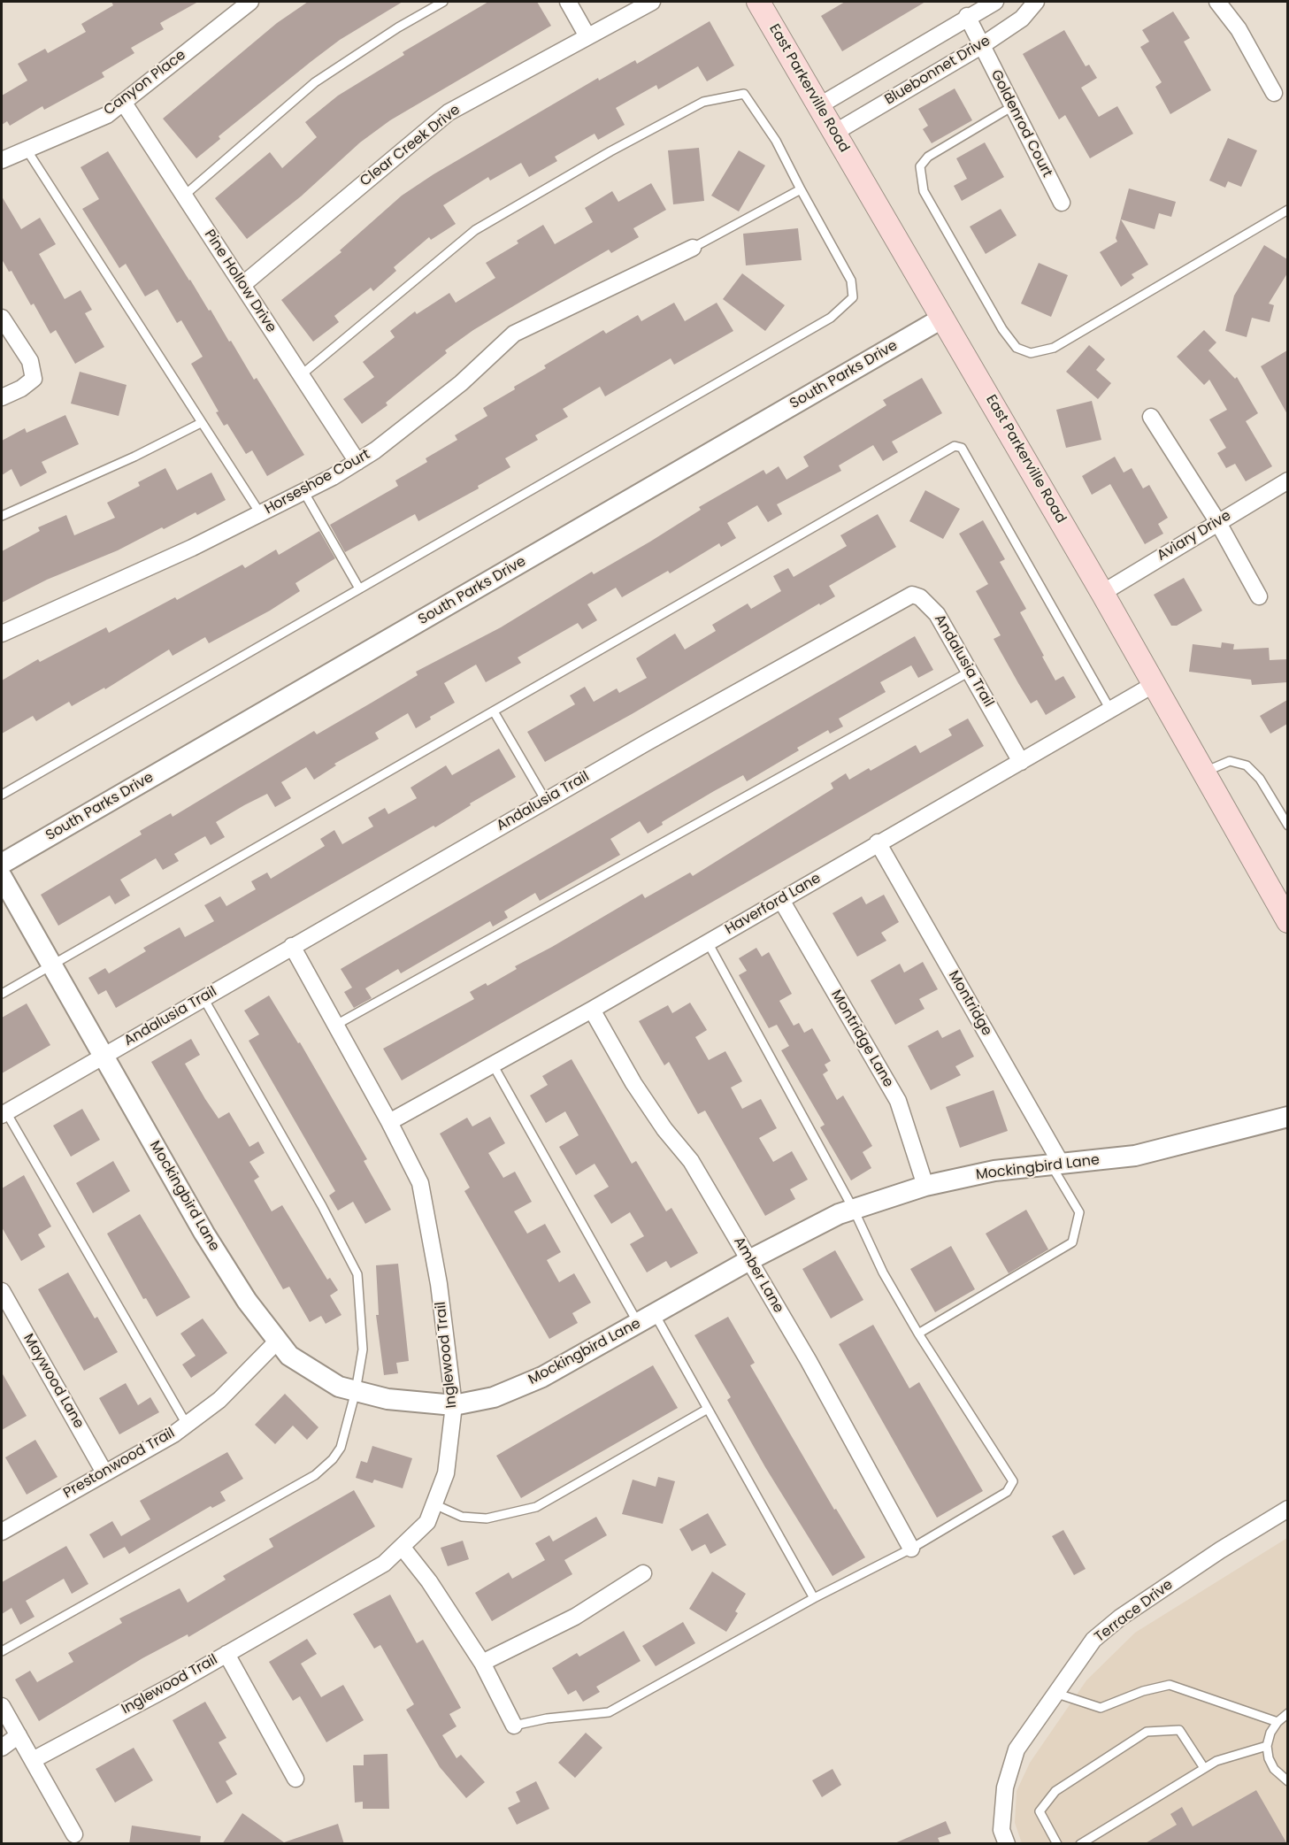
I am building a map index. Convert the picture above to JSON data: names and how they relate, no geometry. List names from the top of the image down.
{
  "streets": {
    "main road": ["East Parkerville Road"],
    "street": [
      "Bluebonnet Drive",
      "Canyon Place",
      "Goldenrod Court",
      "Clear Creek Drive",
      "Pine Hollow Drive",
      "South Parks Drive",
      "Horseshoe Court",
      "Aviary Drive",
      "Andalusia Trail",
      "Haverford Lane",
      "Montridge",
      "Montridge Lane",
      "Mockingbird Lane",
      "Amber Lane",
      "Inglewood Trail",
      "Maywood Lane",
      "Prestonwood Trail",
      "Terrace Drive"
    ]
  },
  "crossings": [
    ["Bluebonnet Drive", "East Parkerville Road"],
    ["Bluebonnet Drive", "Goldenrod Court"],
    ["Canyon Place", "Pine Hollow Drive"],
    ["East Parkerville Road", "South Parks Drive"],
    ["East Parkerville Road", "Aviary Drive"],
    ["East Parkerville Road", "Haverford Lane"],
    ["Clear Creek Drive", "Pine Hollow Drive"],
    ["Pine Hollow Drive", "Horseshoe Court"],
    ["Andalusia Trail", "Haverford Lane"],
    ["Andalusia Trail", "Mockingbird Lane"],
    ["Andalusia Trail", "Inglewood Trail"],
    ["Haverford Lane", "Montridge"],
    ["Haverford Lane", "Montridge Lane"],
    ["Haverford Lane", "Amber Lane"],
    ["Haverford Lane", "Inglewood Trail"],
    ["Montridge", "Mockingbird Lane"],
    ["Montridge Lane", "Mockingbird Lane"],
    ["Mockingbird Lane", "Amber Lane"],
    ["Mockingbird Lane", "Inglewood Trail"],
    ["Mockingbird Lane", "Prestonwood Trail"],
    ["Maywood Lane", "Prestonwood Trail"]
  ]
}
